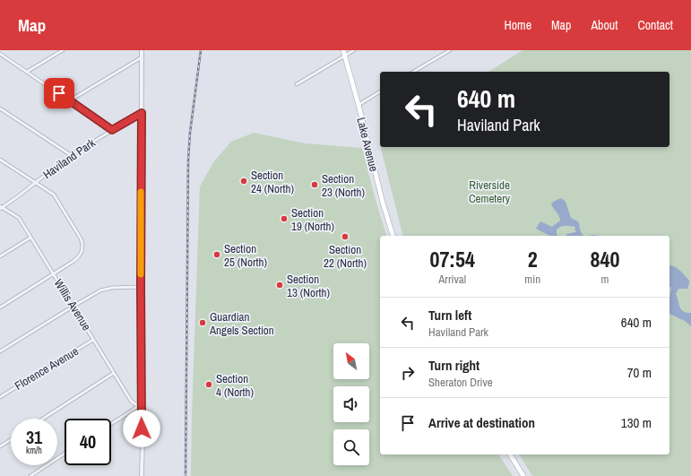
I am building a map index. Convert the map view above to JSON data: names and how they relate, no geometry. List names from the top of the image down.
{
  "streets": {
    "main road": ["Lake Avenue"],
    "street": ["Haviland Park", "Willis Avenue", "Florence Avenue"]
  },
  "crossings": [
    ["Haviland Park", "Willis Avenue"],
    ["Willis Avenue", "Florence Avenue"]
  ],
  "parks": ["Riverside Cemetery"],
  "places": [
    "Section 24 (North)",
    "Section 23 (North)",
    "Section 19 (North)",
    "Section 22 (North)",
    "Section 25 (North)",
    "Section 13 (North)",
    "Guardian Angels Section",
    "Section 4 (North)"
  ],
  "north": "top left",
  "page": {
    "header": "Map",
    "nav": [
      "Home",
      "Map",
      "About",
      "Contact"
    ],
    "turn": ["640 m", "Haviland Park"],
    "eta": [
      "07:54",
      "Arrival",
      "2",
      "min",
      "840",
      "m"
    ],
    "list": [
      {
        "name": "Turn left",
        "note": "Haviland Park",
        "value": "640 m"
      },
      {
        "name": "Turn right",
        "note": "Sheraton Drive",
        "value": "70 m"
      },
      {
        "name": "Arrive at destination",
        "value": "130 m"
      }
    ],
    "speed": "31 km/h",
    "limit": "40"
  }
}
